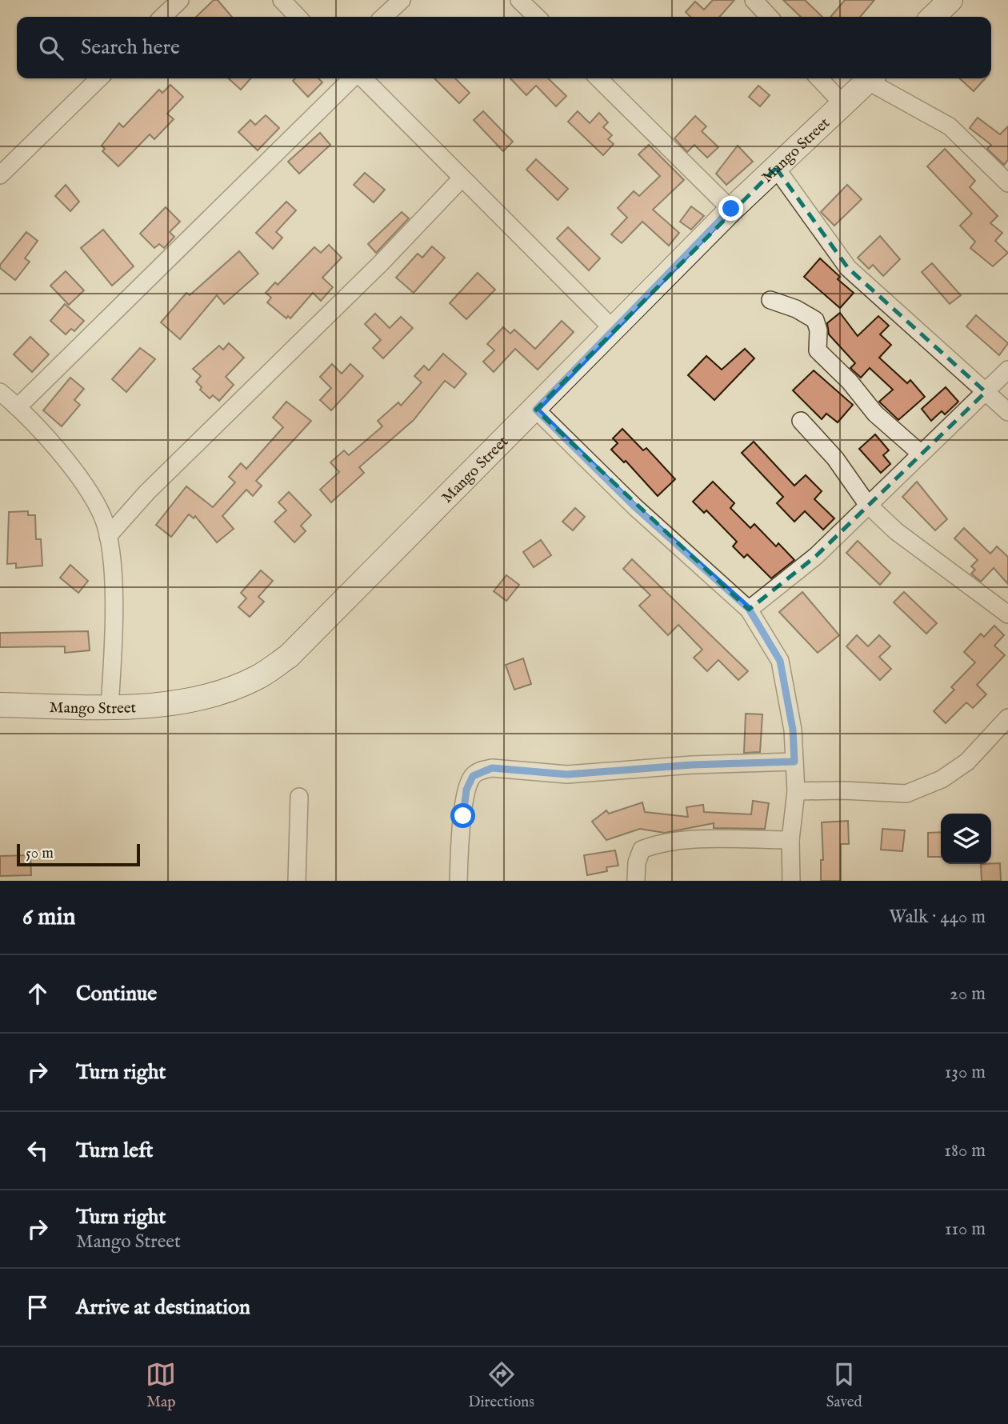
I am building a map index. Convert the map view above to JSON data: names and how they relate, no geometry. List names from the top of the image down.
{
  "streets": {
    "main road": ["Mango Street"]
  },
  "scale_bar": "50 m",
  "page": {
    "search": "Search here",
    "scale": "50 m",
    "heading": ["6 min", "Walk · 440 m"],
    "list": [
      ["Continue", "20 m"],
      ["Turn right", "130 m"],
      ["Turn left", "180 m"],
      ["Turn right", "Mango Street", "110 m"],
      "Arrive at destination"
    ],
    "nav": ["Map", "Directions", "Saved"]
  }
}
